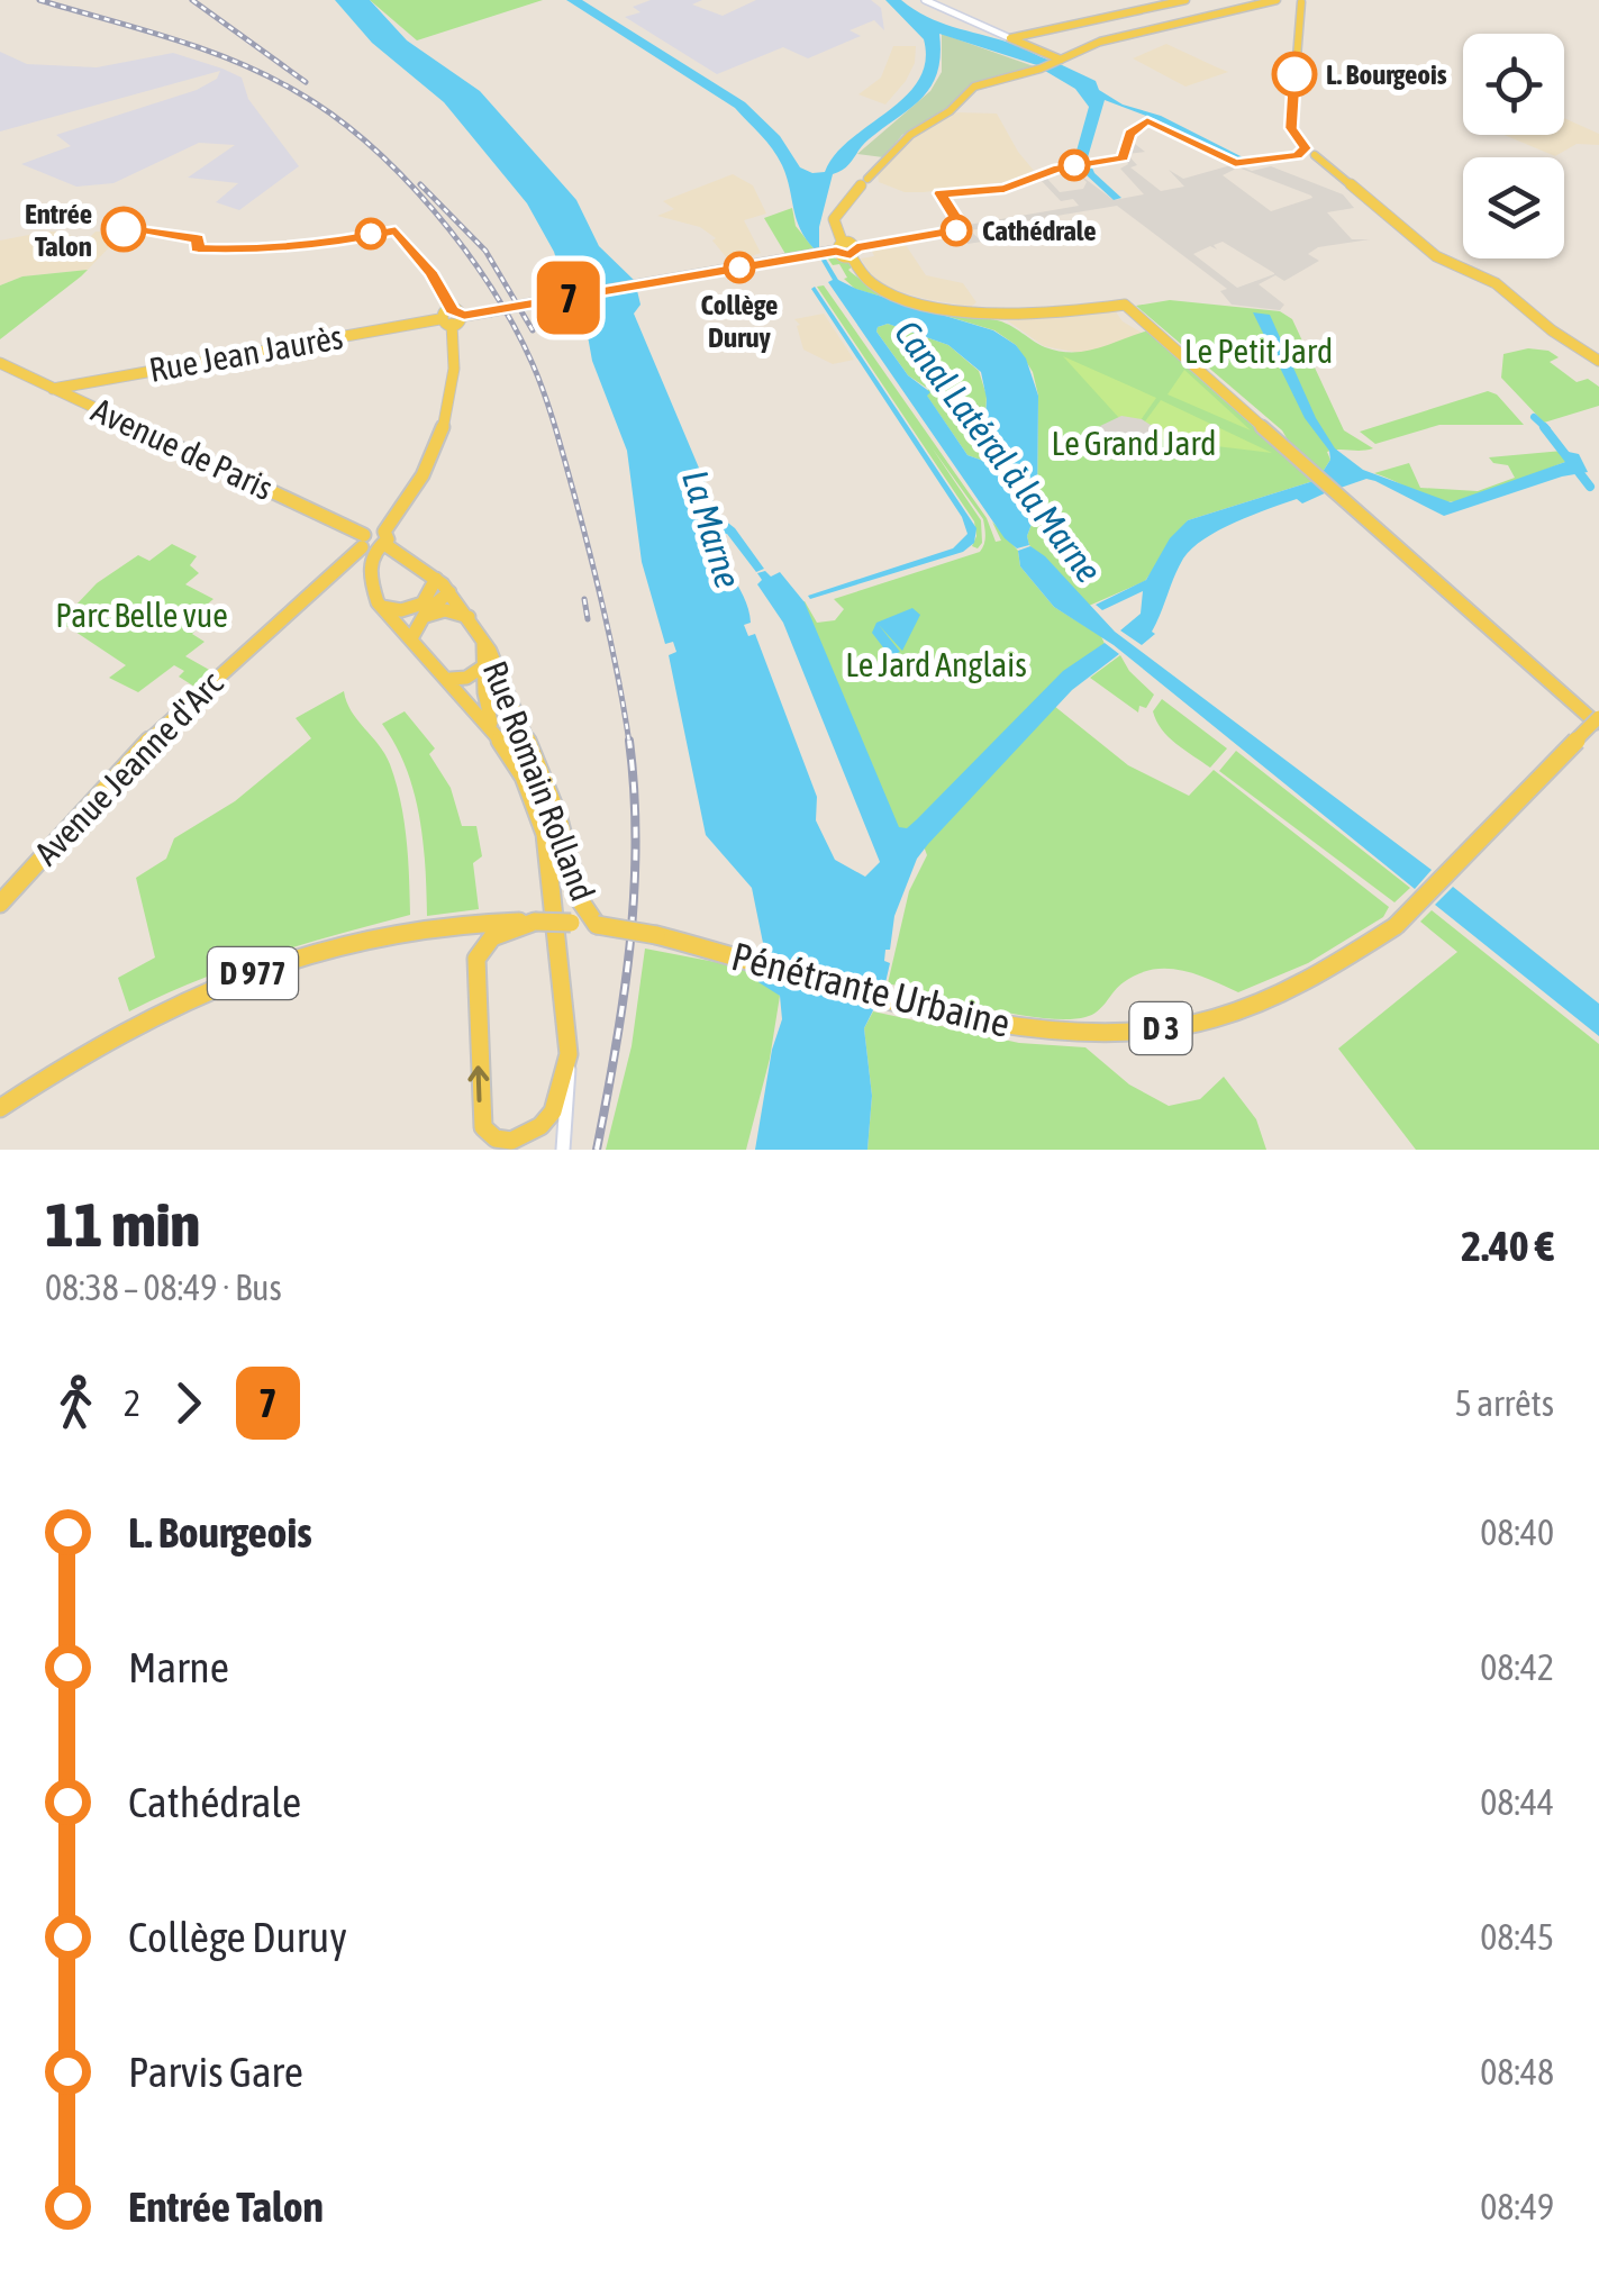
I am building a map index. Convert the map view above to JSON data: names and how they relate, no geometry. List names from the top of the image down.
{
  "streets": {
    "main road": [
      "Rue Jean Jaurès",
      "Avenue de Paris",
      "Avenue Jeanne d'Arc",
      "Rue Romain Rolland",
      "D 977",
      "Pénétrante Urbaine",
      "D 3"
    ]
  },
  "crossings": [
    ["Rue Jean Jaurès", "Avenue de Paris"],
    ["Rue Jean Jaurès", "Avenue Jeanne d'Arc"],
    ["Avenue de Paris", "Avenue Jeanne d'Arc"],
    ["Avenue de Paris", "Rue Romain Rolland"],
    ["Avenue Jeanne d'Arc", "Rue Romain Rolland"],
    ["Rue Romain Rolland", "Pénétrante Urbaine"],
    ["D 977", "Pénétrante Urbaine"]
  ],
  "water": ["Canal Latéral à la Marne", "La Marne"],
  "parks": [
    "Le Petit Jard",
    "Le Grand Jard",
    "Parc Belle vue",
    "Le Jard Anglais"
  ],
  "places": [
    "L. Bourgeois",
    "Entrée Talon",
    "Cathédrale",
    "Collège Duruy"
  ],
  "lines": ["bus line 7"],
  "page": {
    "on_map": "7",
    "heading": ["11 min", "08:38 – 08:49 · Bus", "2.40 €"],
    "legs": ["2", "7", "5 arrêts"],
    "list": [
      {
        "name": "L. Bourgeois",
        "value": "08:40"
      },
      {
        "name": "Marne",
        "value": "08:42"
      },
      {
        "name": "Cathédrale",
        "value": "08:44"
      },
      {
        "name": "Collège Duruy",
        "value": "08:45"
      },
      {
        "name": "Parvis Gare",
        "value": "08:48"
      },
      {
        "name": "Entrée Talon",
        "value": "08:49"
      }
    ]
  }
}
